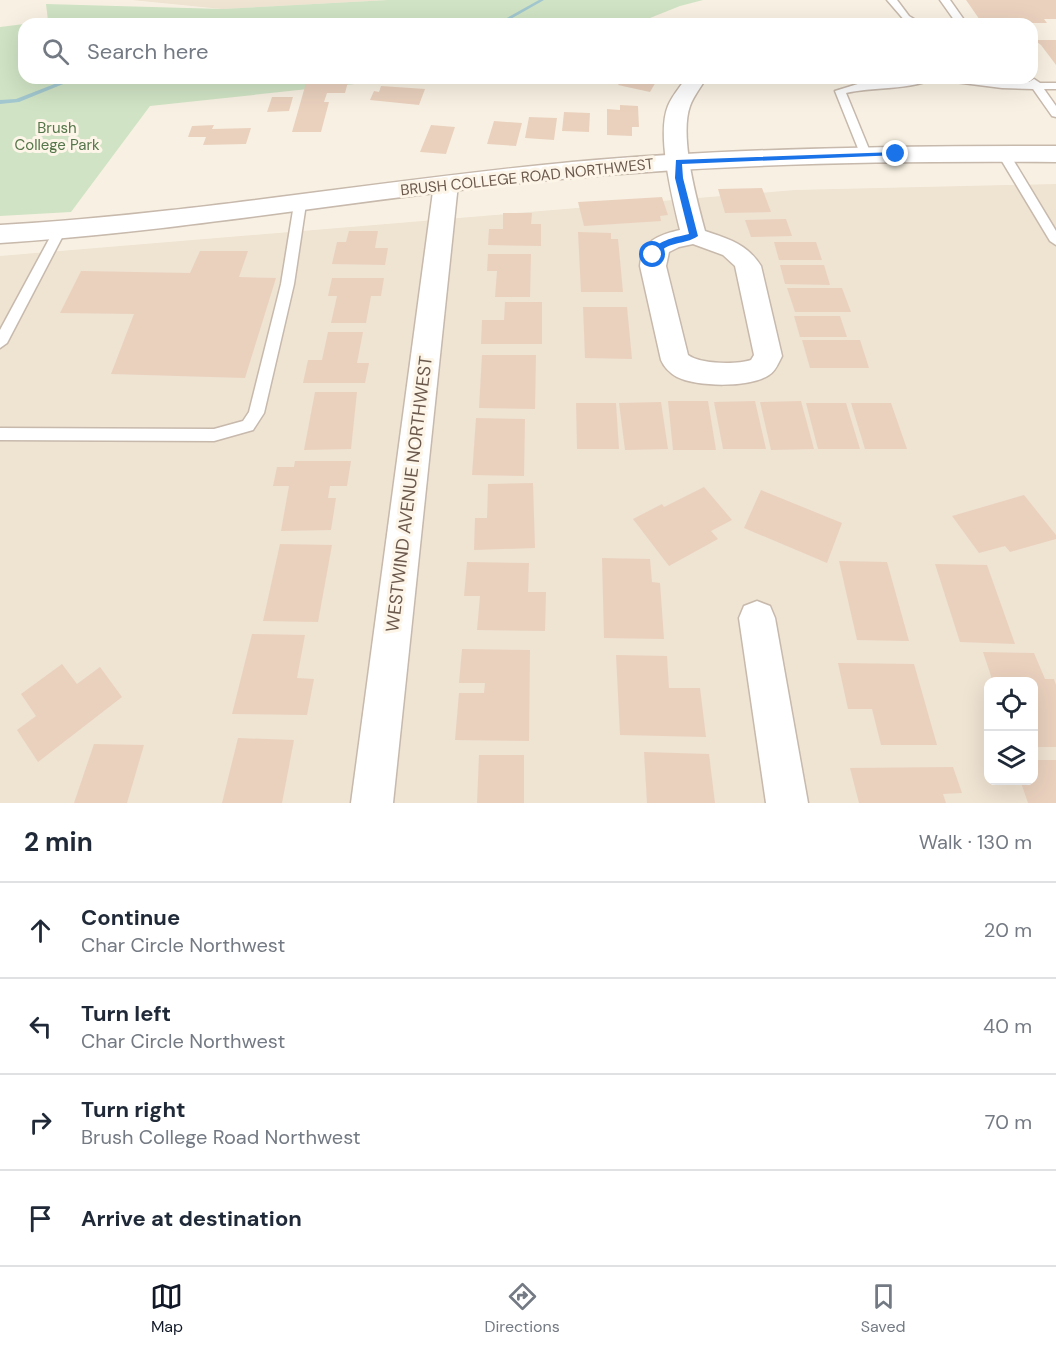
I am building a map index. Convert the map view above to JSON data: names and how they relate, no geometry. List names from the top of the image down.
{
  "streets": {
    "street": ["BRUSH COLLEGE ROAD NORTHWEST", "WESTWIND AVENUE NORTHWEST"]
  },
  "crossings": [
    ["BRUSH COLLEGE ROAD NORTHWEST", "WESTWIND AVENUE NORTHWEST"]
  ],
  "parks": ["Brush College Park"],
  "page": {
    "search": "Search here",
    "heading": ["2 min", "Walk · 130 m"],
    "list": [
      ["Continue", "Char Circle Northwest", "20 m"],
      ["Turn left", "Char Circle Northwest", "40 m"],
      ["Turn right", "Brush College Road Northwest", "70 m"],
      "Arrive at destination"
    ],
    "nav": ["Map", "Directions", "Saved"]
  }
}
